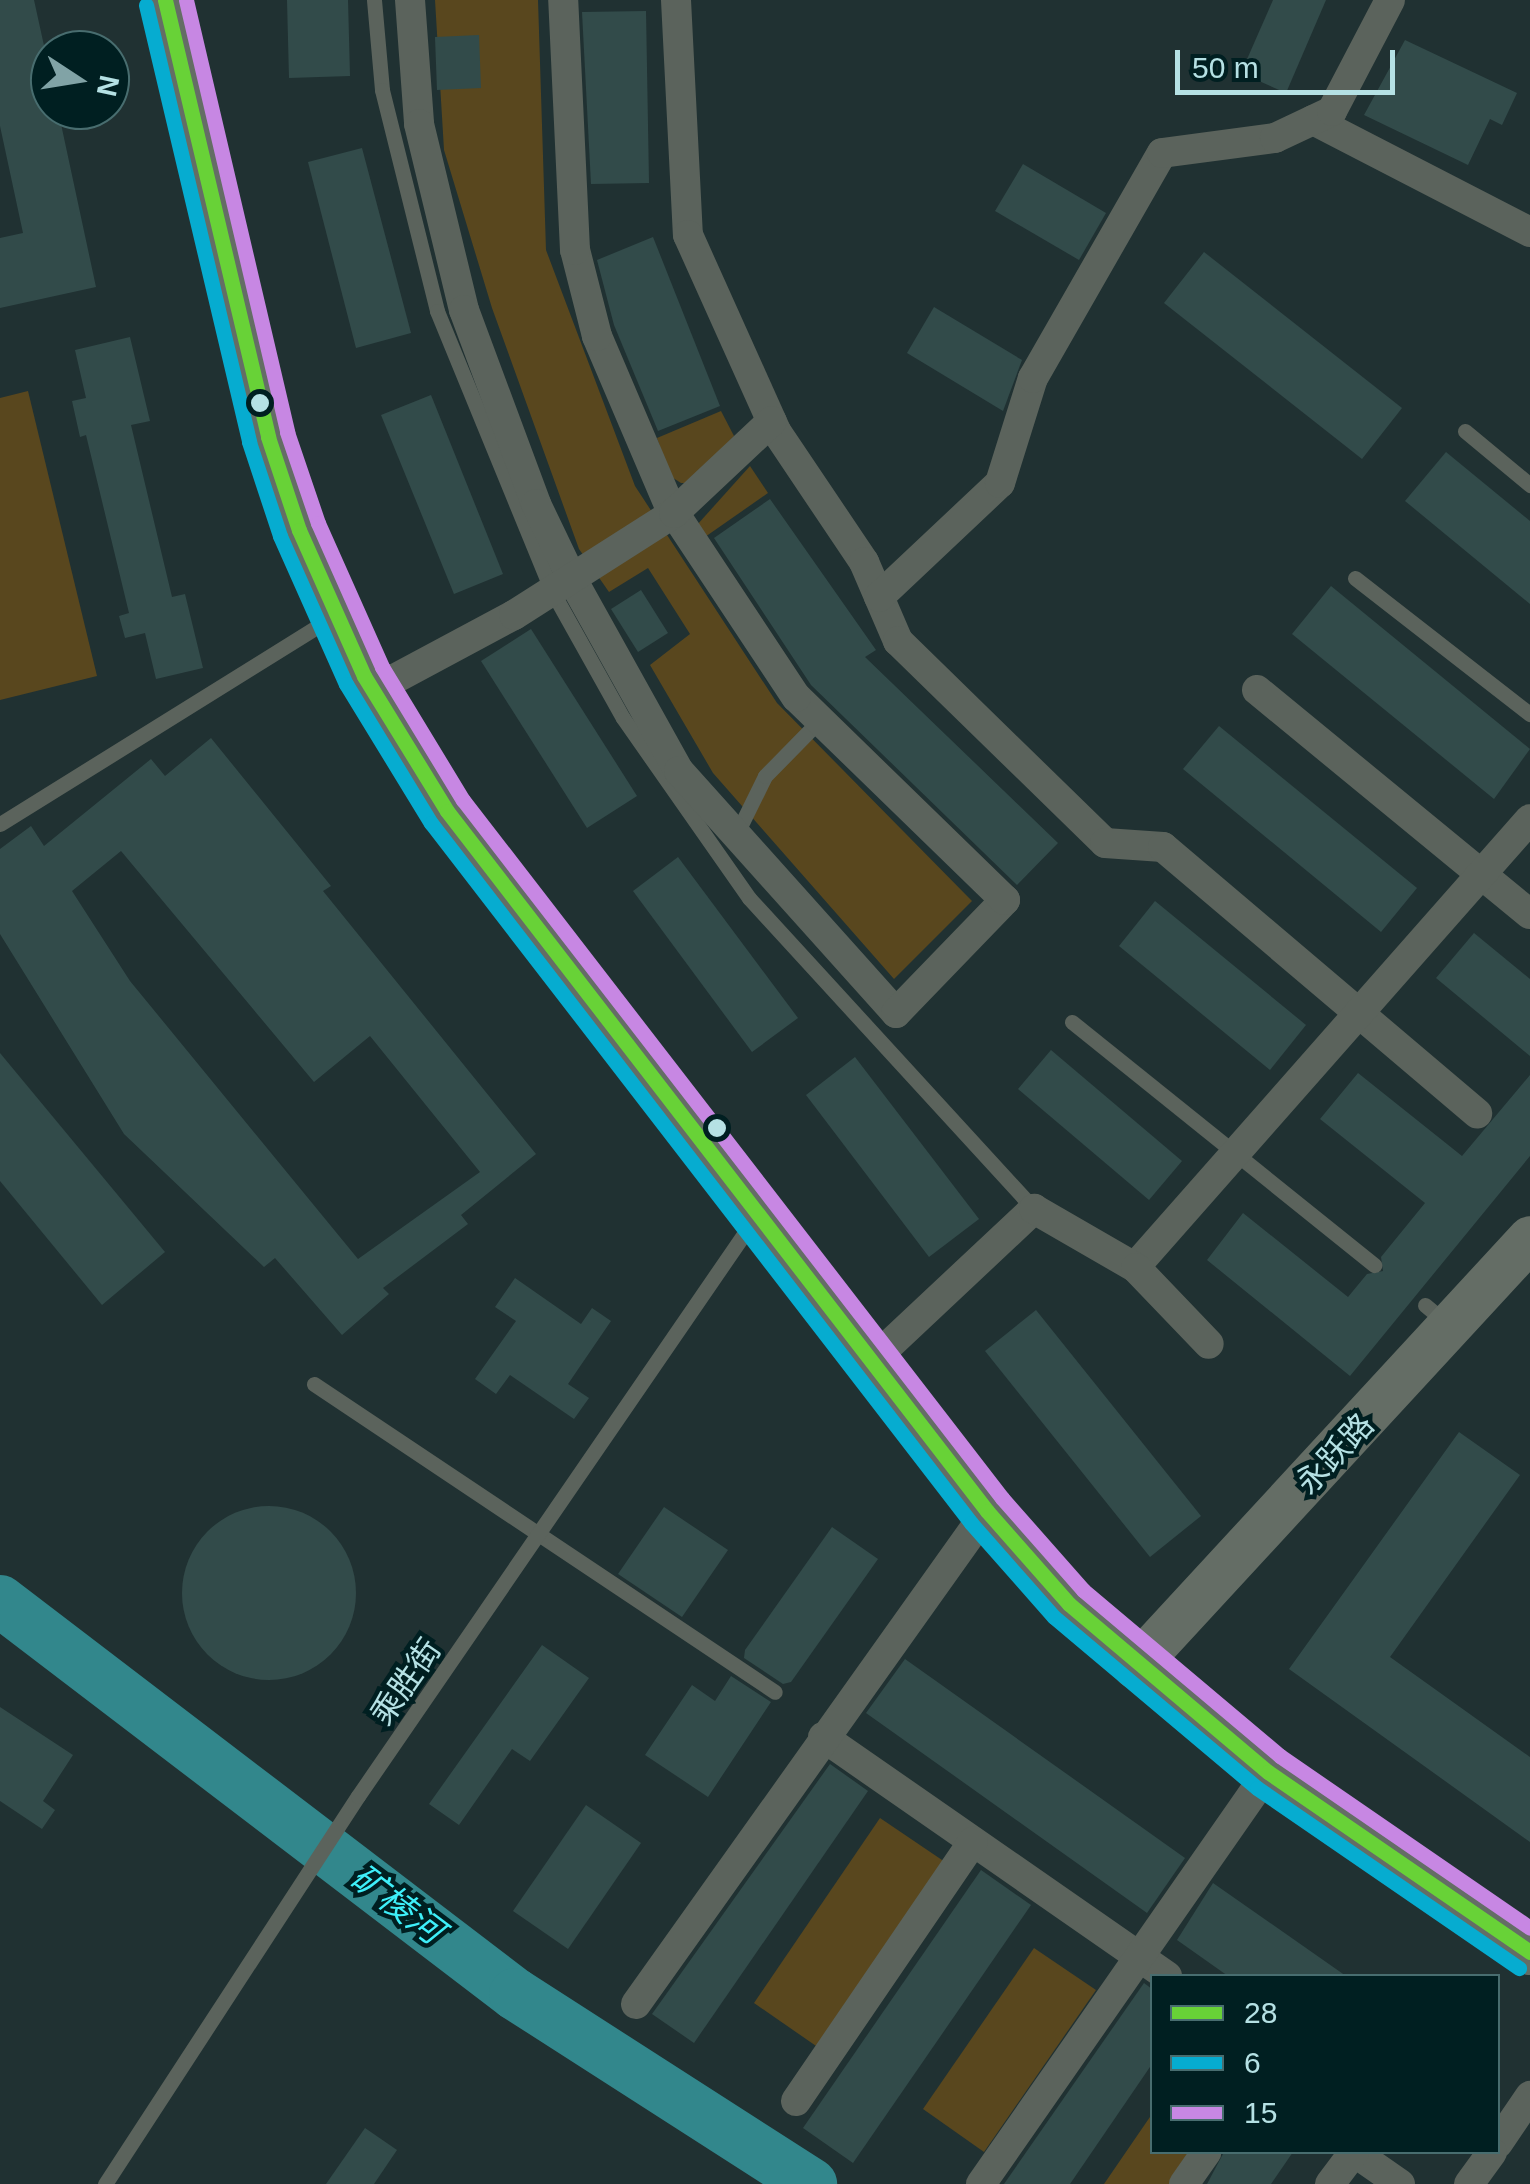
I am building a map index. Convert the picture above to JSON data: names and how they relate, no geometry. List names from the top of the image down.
{
  "streets": {
    "street": ["永跃路"],
    "lane": ["乘胜街"]
  },
  "water": ["矿棱河"],
  "lines": ["transit line 28", "transit line 15", "transit line 6"],
  "legend": ["28", "6", "15"],
  "scale_bar": "50 m",
  "north": "right"
}
